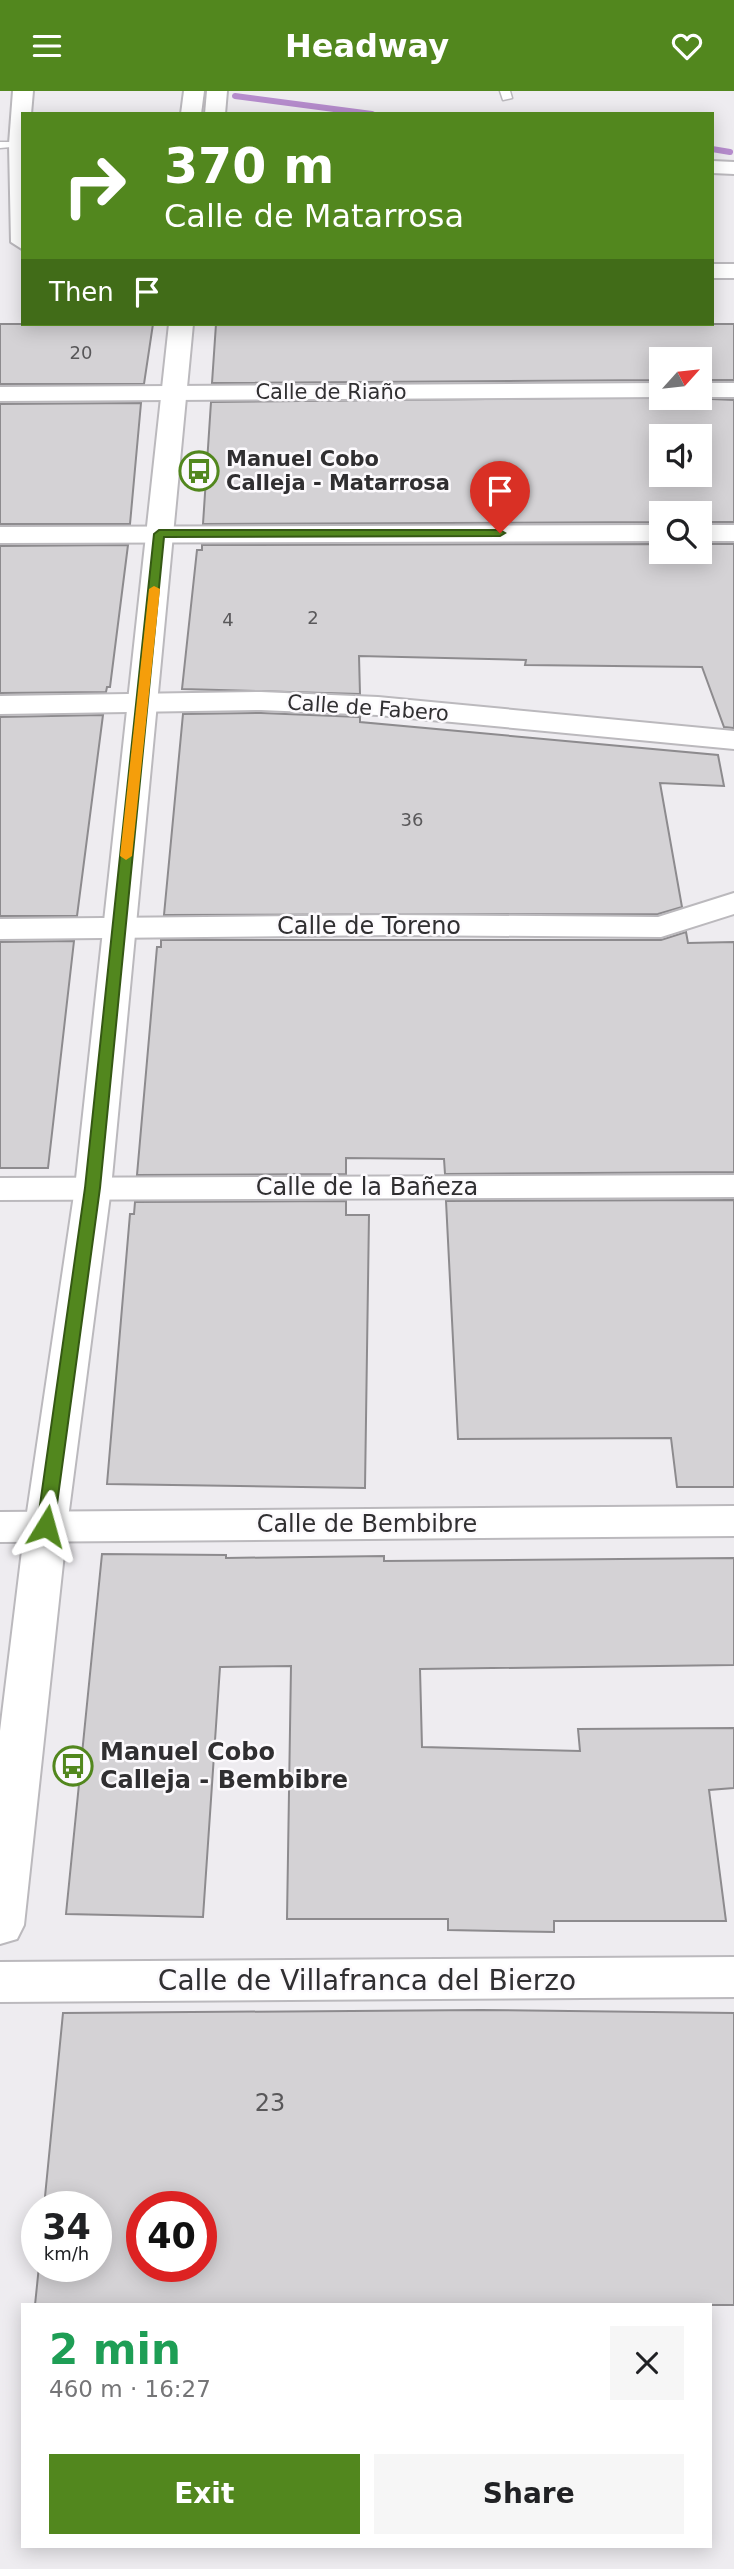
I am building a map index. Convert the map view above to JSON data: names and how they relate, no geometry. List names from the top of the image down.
{
  "streets": {
    "street": [
      "Calle de Riaño",
      "Calle de Fabero",
      "Calle de Toreno",
      "Calle de la Bañeza",
      "Calle de Bembibre",
      "Calle de Villafranca del Bierzo"
    ]
  },
  "places": {
    "bus stop": ["Manuel Cobo Calleja - Matarrosa", "Manuel Cobo Calleja - Bembibre"]
  },
  "house_numbers": [
    "20",
    "2",
    "4",
    "36",
    "23"
  ],
  "north": "top right",
  "page": {
    "header": "Headway",
    "turn": ["370 m", "Calle de Matarrosa"],
    "then": "Then",
    "speed": "34 km/h",
    "limit": "40",
    "heading": ["2 min", "460 m · 16:27"],
    "buttons": ["Exit", "Share"]
  }
}
